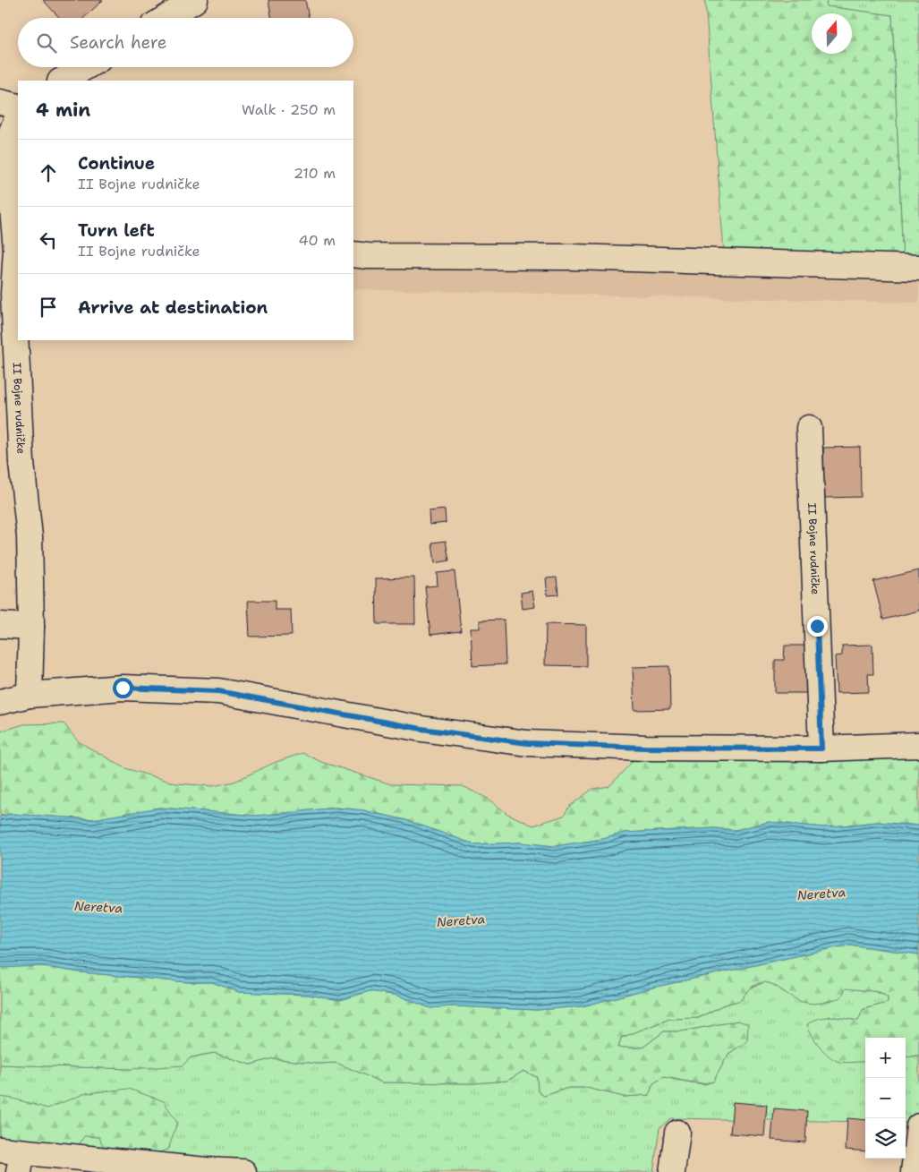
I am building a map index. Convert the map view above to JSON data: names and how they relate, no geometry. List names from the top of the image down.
{
  "streets": {
    "street": ["II Bojne rudničke"]
  },
  "water": ["Neretva"],
  "north": "top",
  "page": {
    "search": "Search here",
    "heading": ["4 min", "Walk · 250 m"],
    "list": [
      ["Continue", "II Bojne rudničke", "210 m"],
      ["Turn left", "II Bojne rudničke", "40 m"],
      "Arrive at destination"
    ],
    "map_buttons": ["+", "−"]
  }
}
